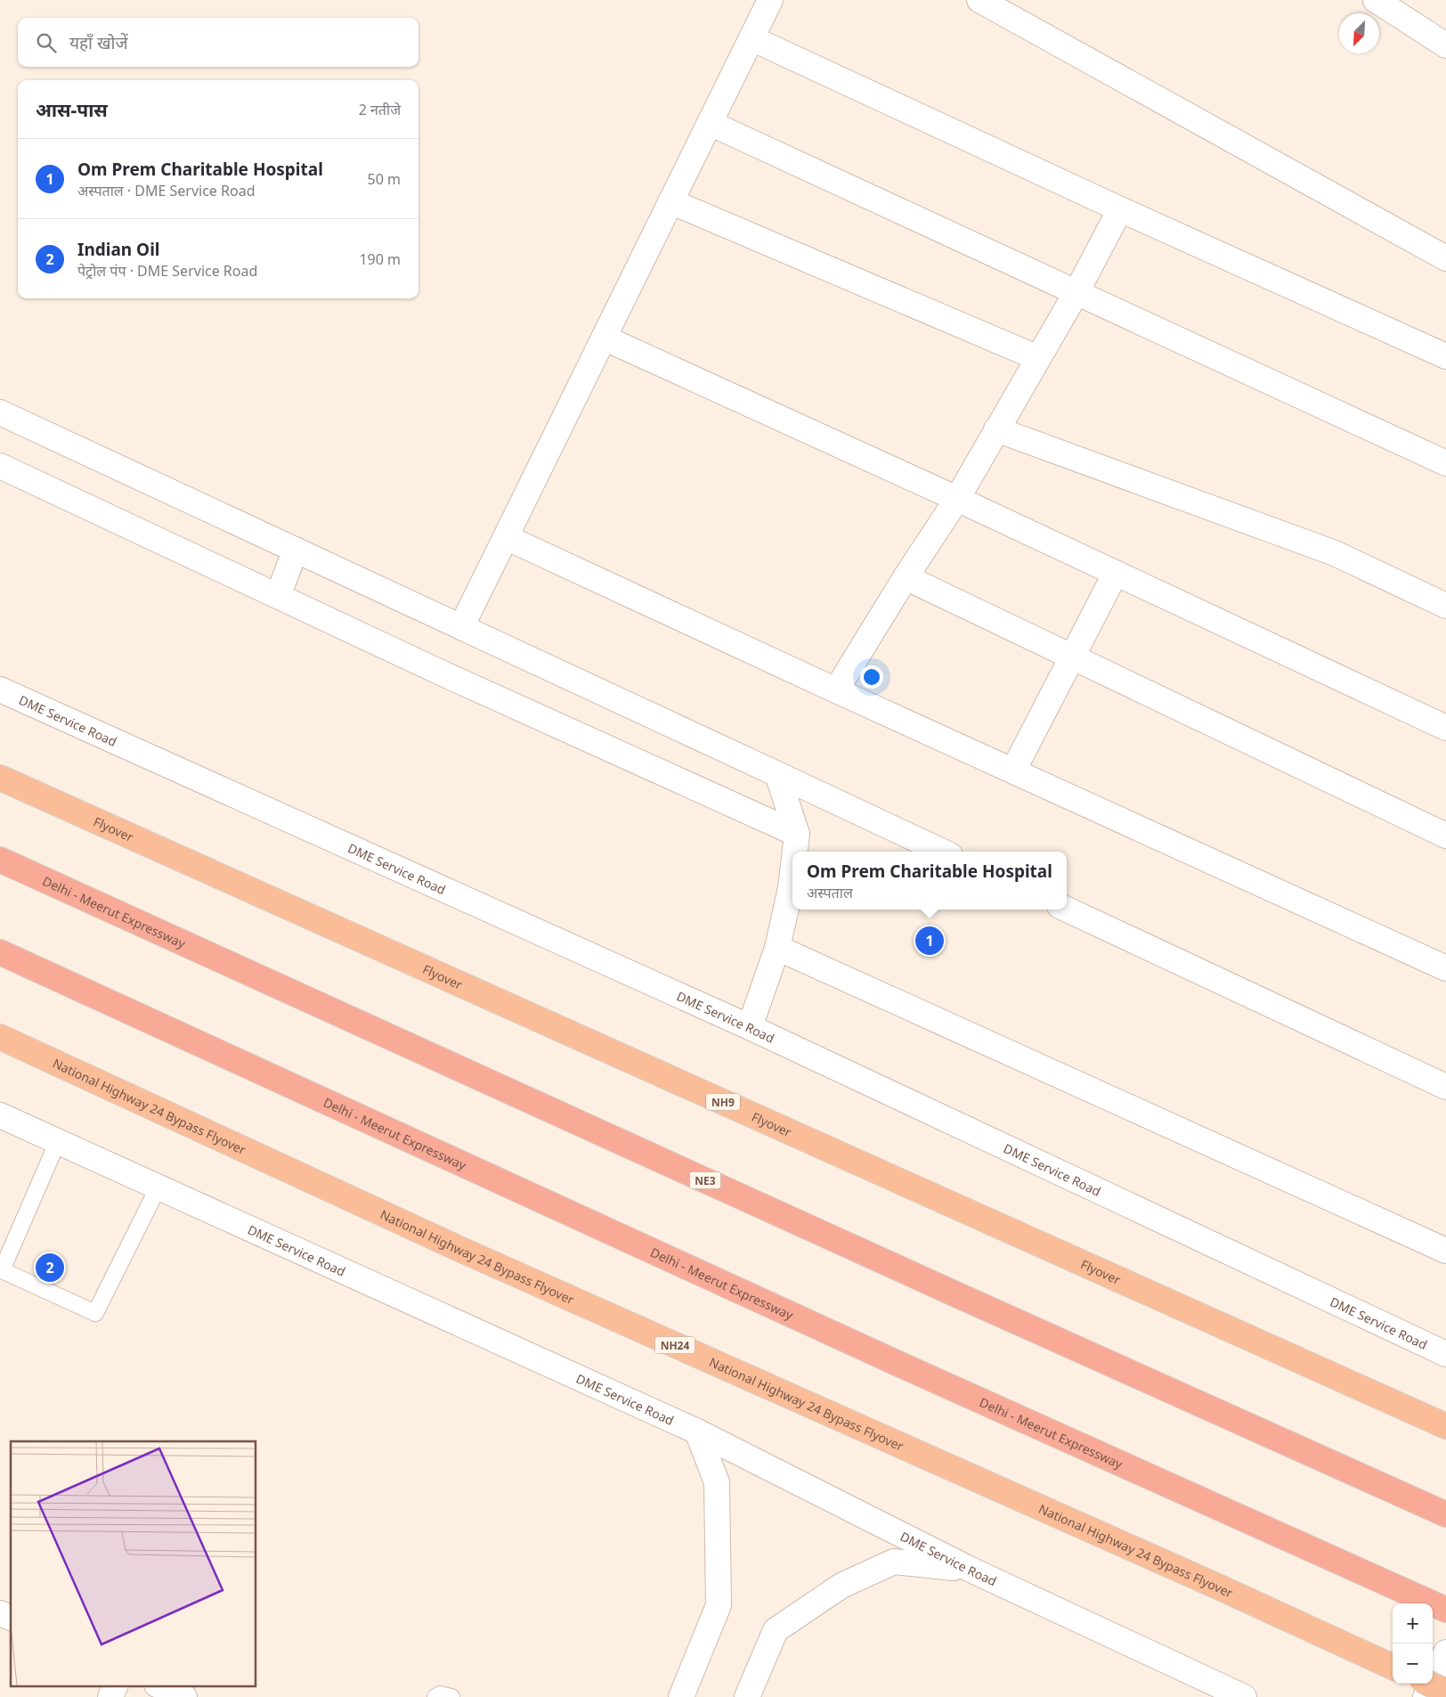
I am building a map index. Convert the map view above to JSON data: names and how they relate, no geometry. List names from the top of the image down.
{
  "streets": {
    "highway": [
      "Flyover",
      "Delhi - Meerut Expressway",
      "NH9",
      "National Highway 24 Bypass Flyover",
      "NE3",
      "NH24"
    ],
    "street": ["DME Service Road"]
  },
  "north": "bottom left",
  "page": {
    "search": "यहाँ खोजें",
    "heading": ["आस-पास", "2 नतीजे"],
    "list": [
      {
        "mark": "1",
        "name": "Om Prem Charitable Hospital",
        "note": "अस्पताल · DME Service Road",
        "value": "50 m"
      },
      {
        "mark": "2",
        "name": "Indian Oil",
        "note": "पेट्रोल पंप · DME Service Road",
        "value": "190 m"
      }
    ],
    "popup": ["Om Prem Charitable Hospital", "अस्पताल"],
    "pins": ["1", "2"],
    "map_buttons": ["+", "−"]
  }
}
